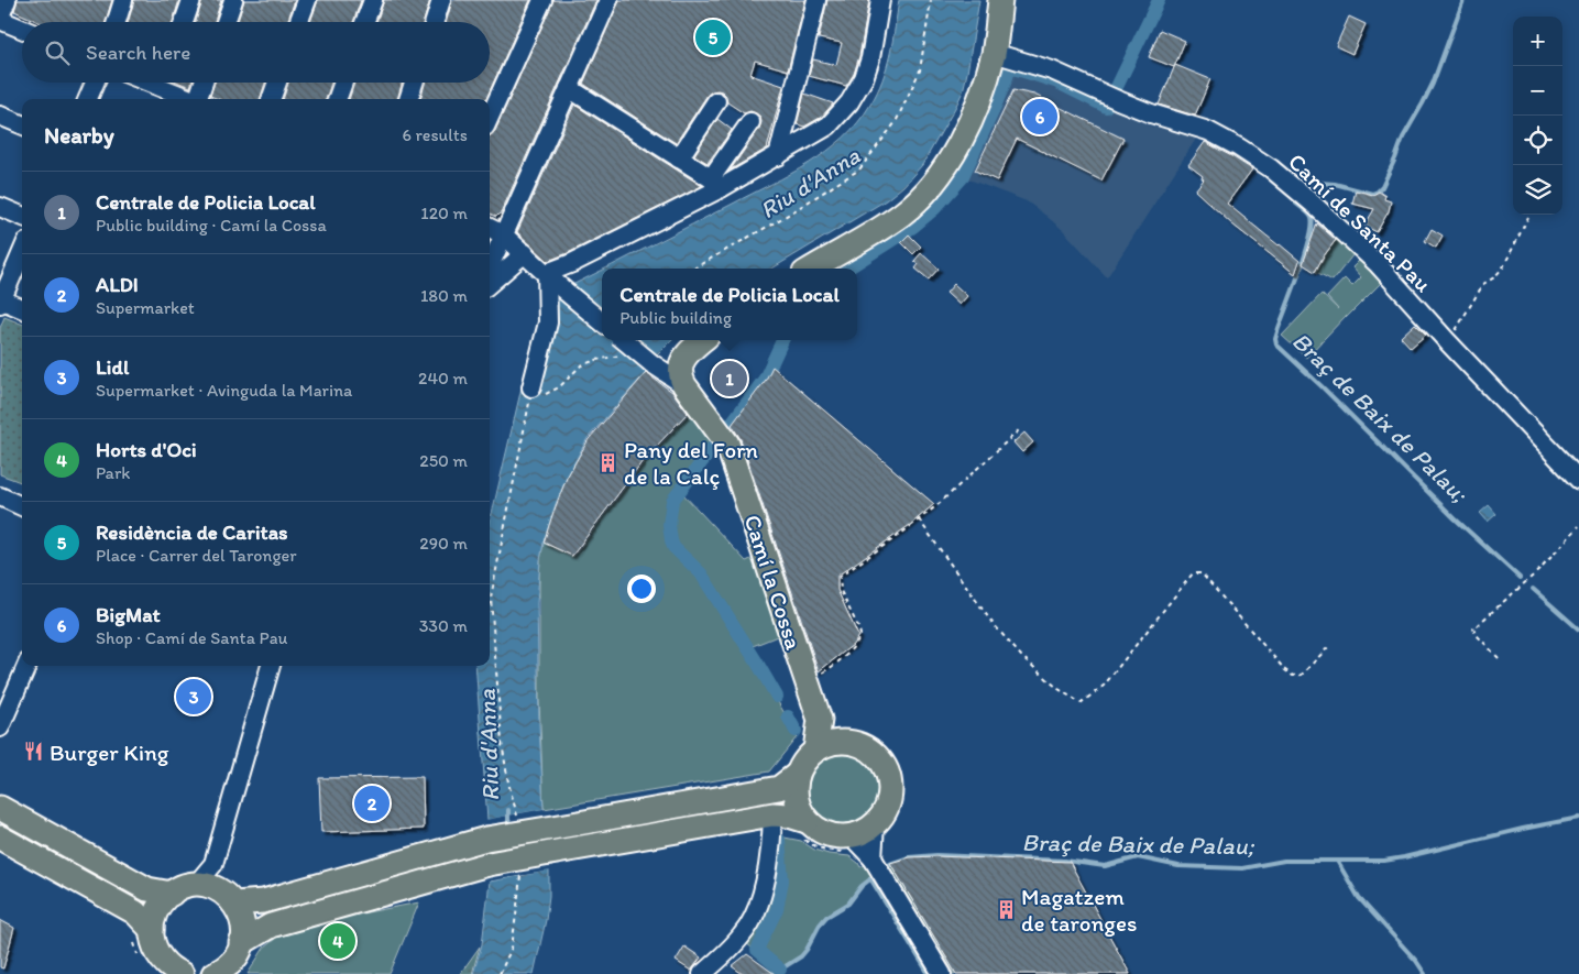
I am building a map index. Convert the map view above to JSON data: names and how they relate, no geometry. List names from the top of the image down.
{
  "streets": {
    "main road": ["Camí la Cossa"],
    "street": ["Camí de Santa Pau"]
  },
  "water": ["Riu d'Anna", "Braç de Baix de Palau;"],
  "places": {
    "building": ["Pany del Forn de la Calç", "Magatzem de taronges"],
    "restaurant": ["Burger King"]
  },
  "page": {
    "map_buttons": ["+", "−"],
    "pins": [
      "5",
      "6",
      "1",
      "3",
      "2",
      "4"
    ],
    "search": "Search here",
    "heading": ["Nearby", "6 results"],
    "list": [
      {
        "mark": "1",
        "name": "Centrale de Policia Local",
        "note": "Public building · Camí la Cossa",
        "value": "120 m"
      },
      {
        "mark": "2",
        "name": "ALDI",
        "note": "Supermarket",
        "value": "180 m"
      },
      {
        "mark": "3",
        "name": "Lidl",
        "note": "Supermarket · Avinguda la Marina",
        "value": "240 m"
      },
      {
        "mark": "4",
        "name": "Horts d'Oci",
        "note": "Park",
        "value": "250 m"
      },
      {
        "mark": "5",
        "name": "Residència de Caritas",
        "note": "Place · Carrer del Taronger",
        "value": "290 m"
      },
      {
        "mark": "6",
        "name": "BigMat",
        "note": "Shop · Camí de Santa Pau",
        "value": "330 m"
      }
    ],
    "popup": ["Centrale de Policia Local", "Public building"]
  }
}
